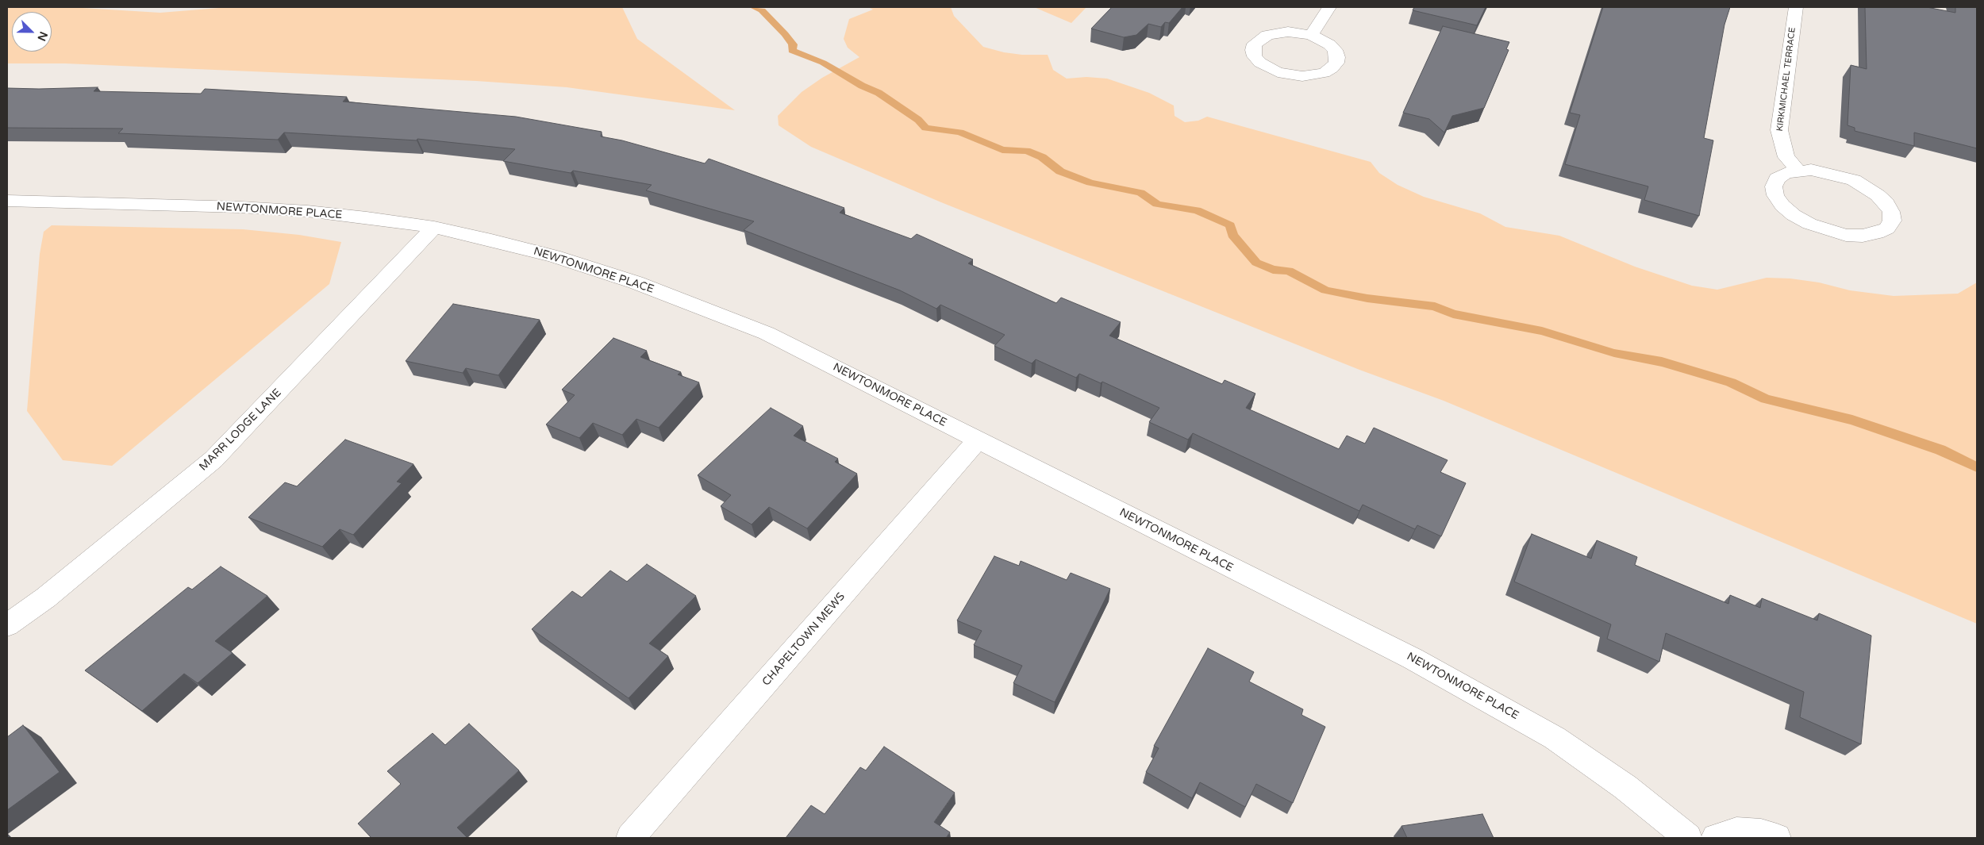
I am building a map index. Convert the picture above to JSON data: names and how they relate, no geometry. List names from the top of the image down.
{
  "streets": {
    "street": [
      "KIRKMICHAEL TERRACE",
      "NEWTONMORE PLACE",
      "MARR LODGE LANE",
      "CHAPELTOWN MEWS"
    ]
  },
  "crossings": [
    ["NEWTONMORE PLACE", "MARR LODGE LANE"],
    ["NEWTONMORE PLACE", "CHAPELTOWN MEWS"]
  ],
  "north": "bottom right"
}
